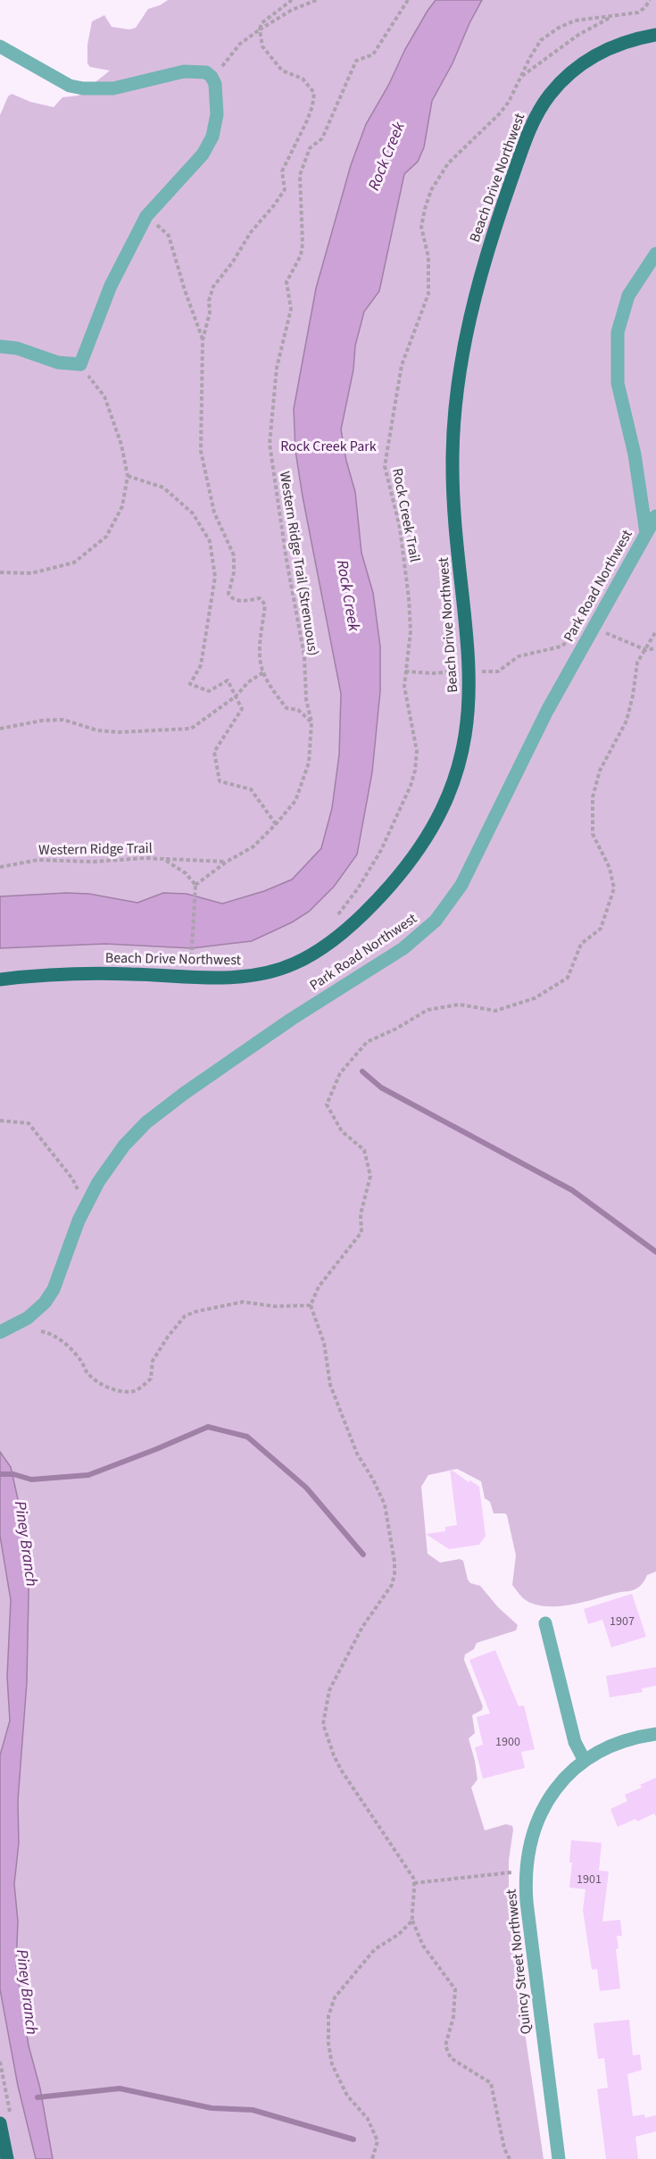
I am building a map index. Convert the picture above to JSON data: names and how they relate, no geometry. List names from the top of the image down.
{
  "streets": {
    "main road": ["Beach Drive Northwest"],
    "street": ["Park Road Northwest", "Quincy Street Northwest"],
    "path": ["Rock Creek Trail", "Western Ridge Trail (Strenuous)", "Western Ridge Trail"]
  },
  "water": ["Rock Creek", "Piney Branch"],
  "parks": ["Rock Creek Park"],
  "house_numbers": ["1907", "1900", "1901"]
}
